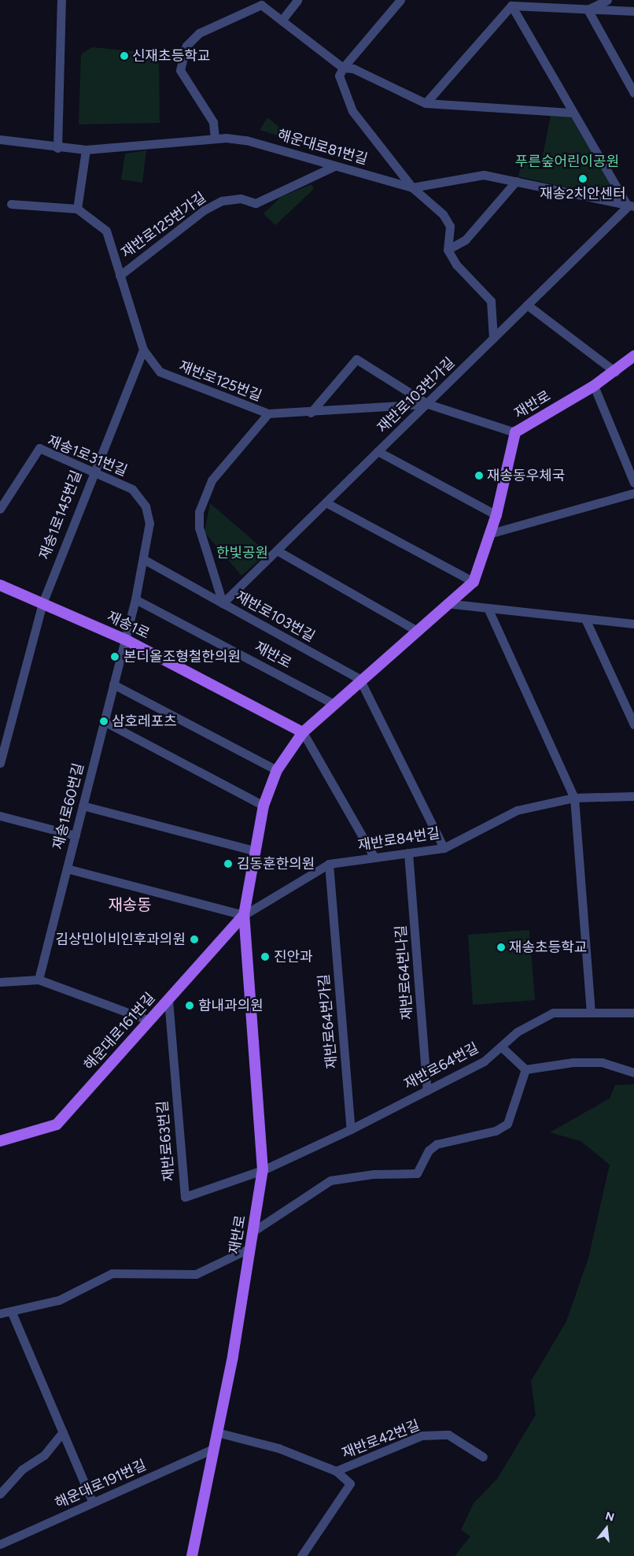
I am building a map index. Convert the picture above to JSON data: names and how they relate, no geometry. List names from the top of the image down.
{
  "streets": {
    "main road": ["재반로", "재송1로", "해운대로161번길"],
    "street": [
      "해운대로81번길",
      "재반로125번가길",
      "재반로125번길",
      "재반로103번가길",
      "재송1로31번길",
      "재송1로145번길",
      "재반로103번길",
      "재송1로60번길",
      "재반로84번길",
      "재반로64번나길",
      "재반로64번가길",
      "재반로64번길",
      "재반로63번길",
      "재반로42번길",
      "해운대로191번길"
    ]
  },
  "crossings": [
    ["해운대로81번길", "재반로125번가길"],
    ["해운대로81번길", "재반로103번가길"],
    ["재반로125번가길", "재반로125번길"],
    ["재반로125번길", "재반로103번가길"],
    ["재반로125번길", "재반로"],
    ["재반로125번길", "재송1로145번길"],
    ["재반로125번길", "재반로103번길"],
    ["재반로103번가길", "재반로103번길"],
    ["재반로", "재송1로31번길"],
    ["재반로", "재반로103번길"],
    ["재반로", "재송1로"],
    ["재반로", "재반로84번길"],
    ["재반로", "해운대로161번길"],
    ["재반로", "재반로64번길"],
    ["재반로", "재반로63번길"],
    ["재반로", "재반로42번길"],
    ["재반로", "해운대로191번길"],
    ["재송1로31번길", "재송1로145번길"],
    ["재송1로31번길", "재송1로"],
    ["재송1로31번길", "재송1로60번길"],
    ["재송1로145번길", "재송1로"],
    ["재송1로", "재송1로60번길"],
    ["재반로84번길", "재반로64번나길"],
    ["재반로84번길", "재반로64번가길"],
    ["재반로84번길", "해운대로161번길"],
    ["재반로64번나길", "재반로64번길"],
    ["재반로64번가길", "재반로64번길"],
    ["해운대로161번길", "재반로63번길"],
    ["재반로64번길", "재반로63번길"]
  ],
  "districts": ["재송동"],
  "parks": ["푸른숲어린이공원", "한빛공원"],
  "places": [
    "신재초등학교",
    "재송2치안센터",
    "재송동우체국",
    "본디올조형철한의원",
    "삼호레포츠",
    "김동훈한의원",
    "김상민이비인후과의원",
    "재송초등학교",
    "진안과",
    "함내과의원"
  ],
  "north": "top"
}
